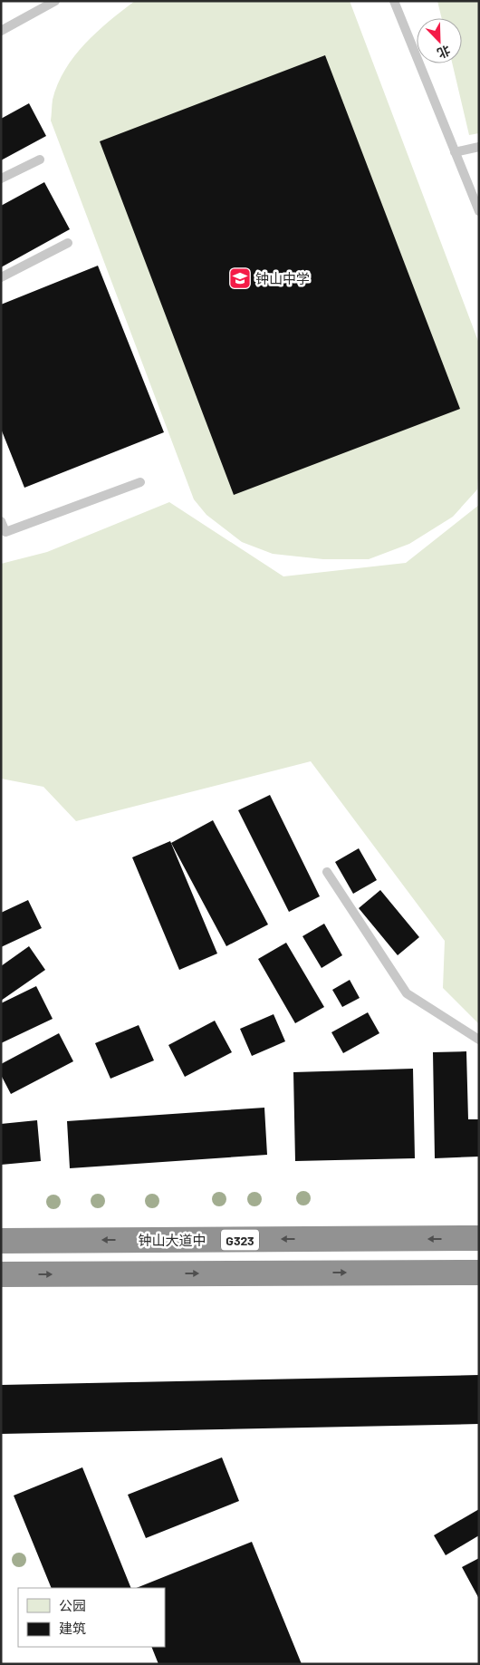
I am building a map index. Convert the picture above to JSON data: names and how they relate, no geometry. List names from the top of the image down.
{
  "streets": {
    "highway": ["钟山大道中", "G323"]
  },
  "places": {
    "school or university": ["钟山中学"]
  },
  "legend": ["公园", "建筑"],
  "north": "bottom right"
}
